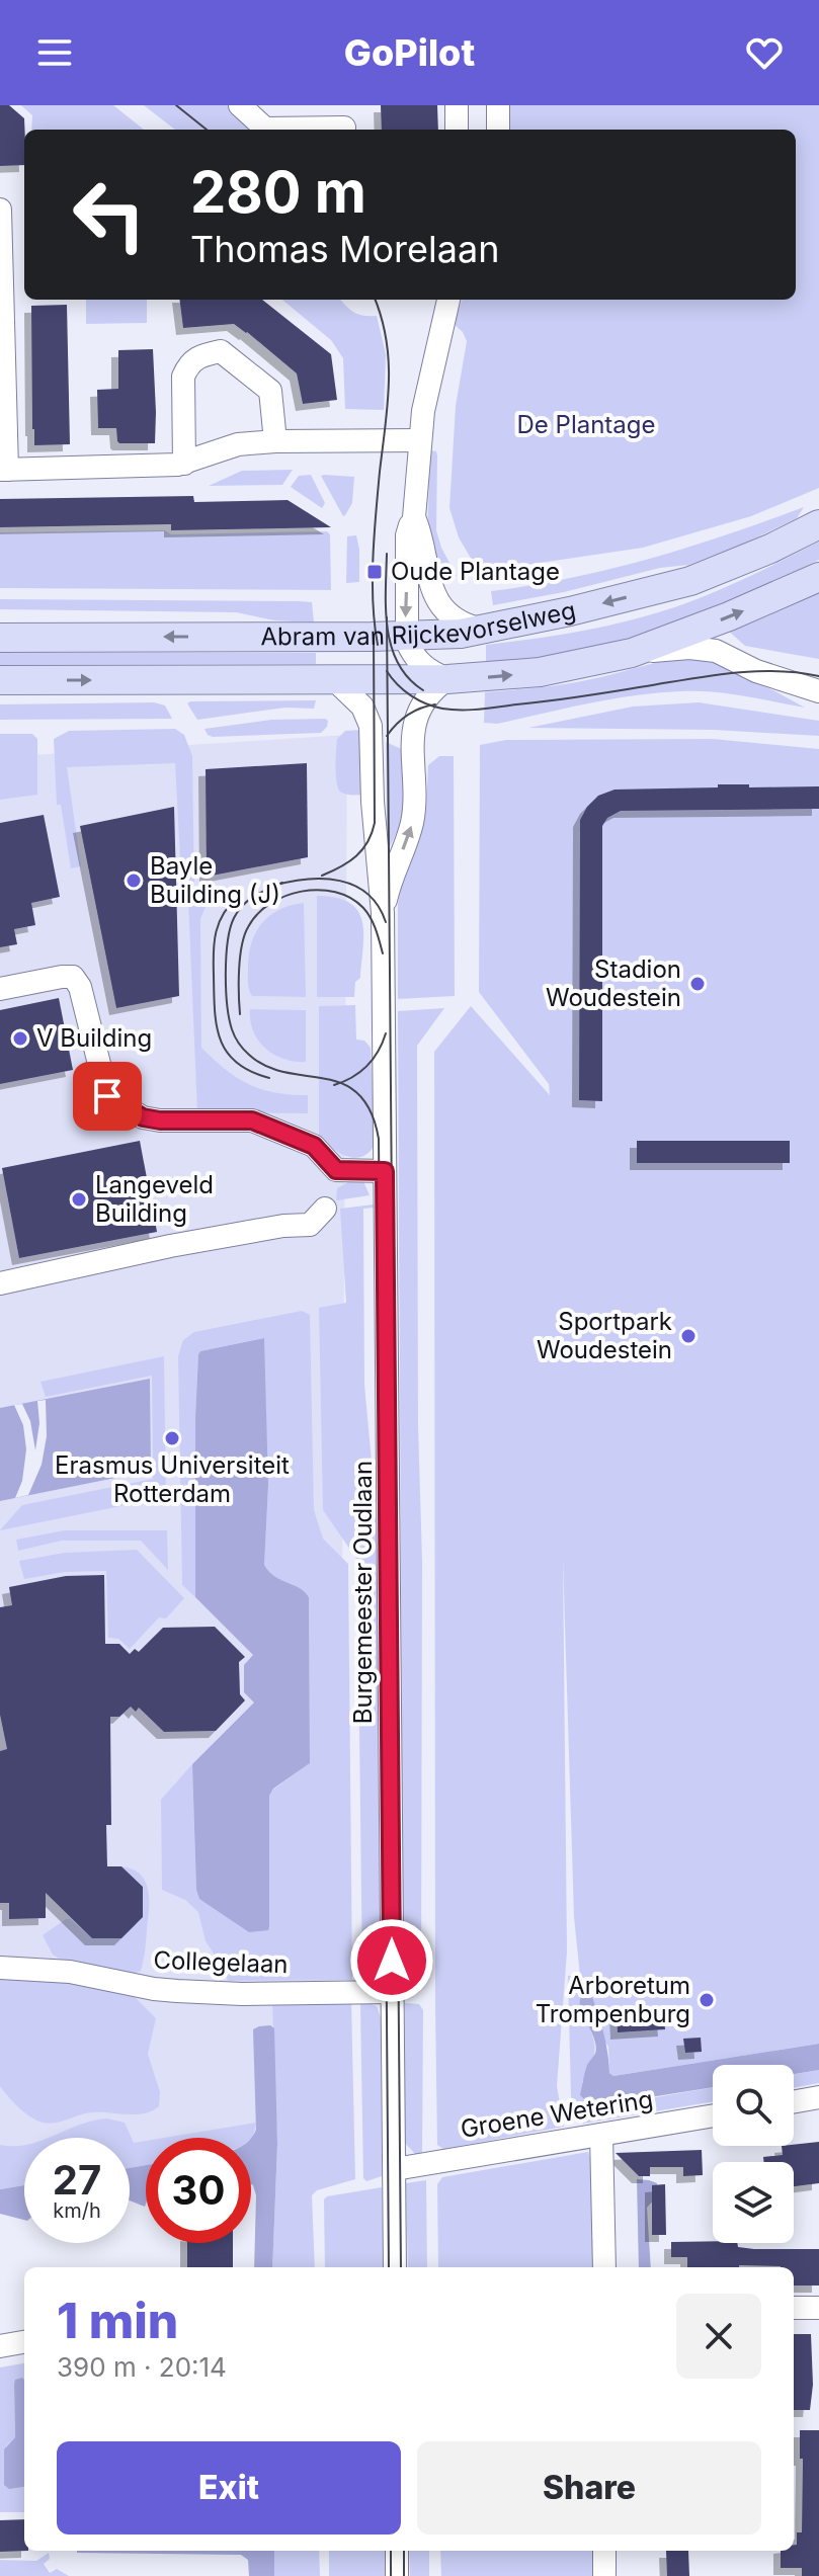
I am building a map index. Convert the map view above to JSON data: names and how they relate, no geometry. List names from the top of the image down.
{
  "streets": {
    "main road": ["Abram van Rijckevorselweg"],
    "street": ["Burgemeester Oudlaan", "Collegelaan", "Groene Wetering"]
  },
  "crossings": [
    ["Abram van Rijckevorselweg", "Burgemeester Oudlaan"],
    ["Burgemeester Oudlaan", "Collegelaan"],
    ["Burgemeester Oudlaan", "Groene Wetering"]
  ],
  "parks": ["De Plantage"],
  "places": {
    "transit": ["Oude Plantage"],
    "other": [
      "Bayle Building (J)",
      "Stadion Woudestein",
      "V Building",
      "Langeveld Building",
      "Sportpark Woudestein",
      "Erasmus Universiteit Rotterdam",
      "Arboretum Trompenburg"
    ]
  },
  "page": {
    "header": "GoPilot",
    "turn": ["280 m", "Thomas Morelaan"],
    "speed": "27 km/h",
    "limit": "30",
    "heading": ["1 min", "390 m · 20:14"],
    "buttons": ["Exit", "Share"]
  }
}
